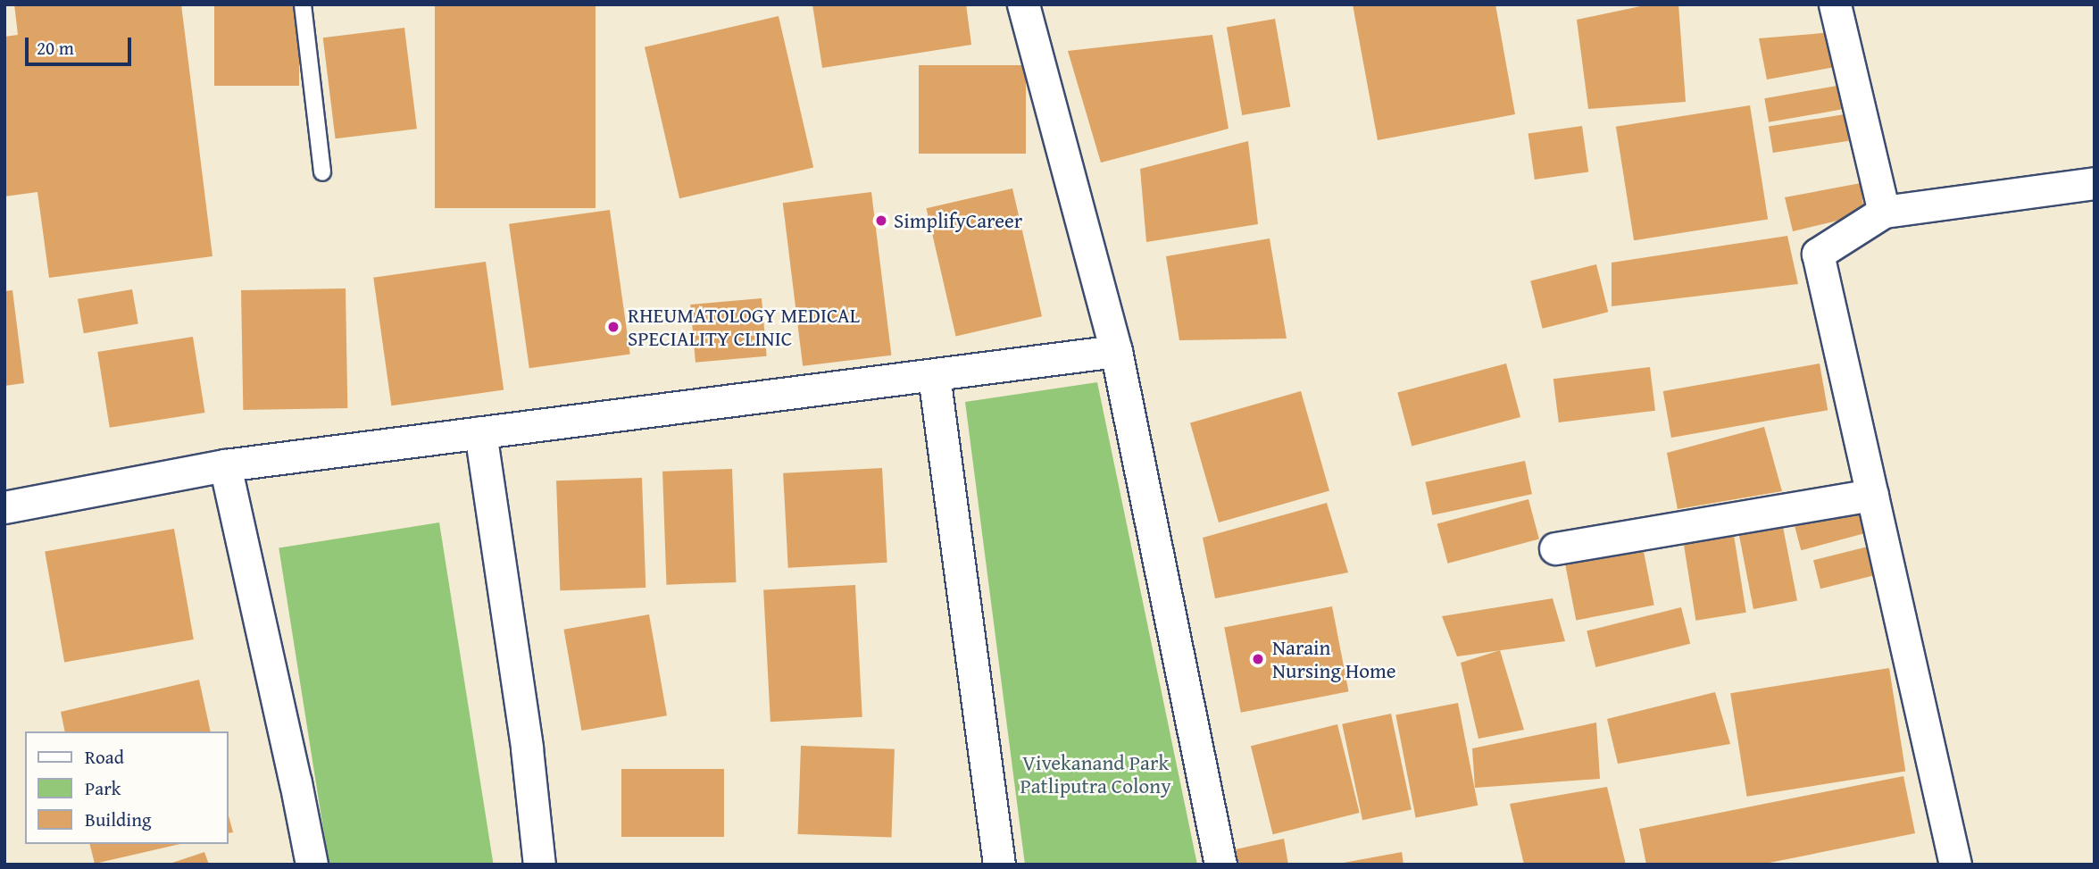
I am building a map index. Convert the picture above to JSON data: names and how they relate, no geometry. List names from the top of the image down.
{
  "parks": ["Vivekanand Park Patliputra Colony"],
  "places": ["SimplifyCareer", "RHEUMATOLOGY MEDICAL SPECIALITY CLINIC", "Narain Nursing Home"],
  "legend": ["Road", "Park", "Building"],
  "scale_bar": "20 m"
}
